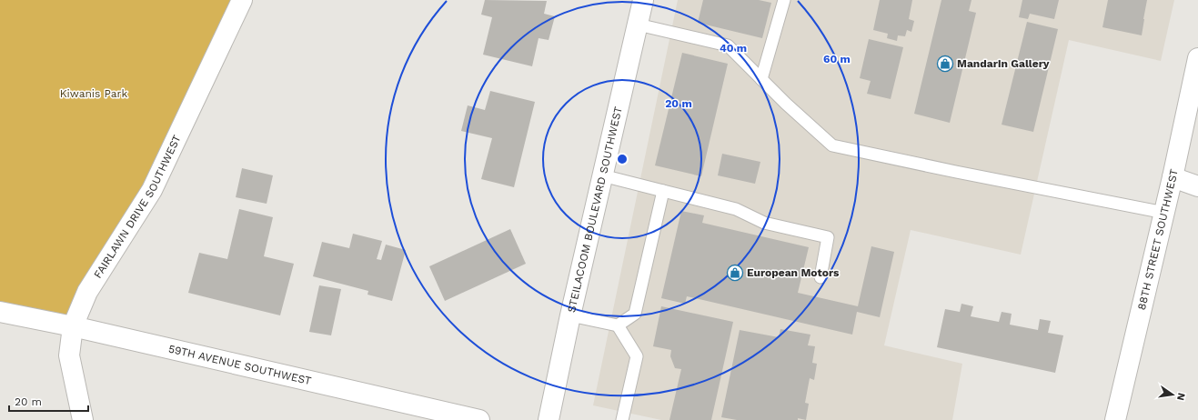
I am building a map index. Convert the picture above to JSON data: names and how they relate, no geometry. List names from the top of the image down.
{
  "streets": {
    "street": [
      "FAIRLAWN DRIVE SOUTHWEST",
      "STEILACOOM BOULEVARD SOUTHWEST",
      "88TH STREET SOUTHWEST",
      "59TH AVENUE SOUTHWEST"
    ]
  },
  "crossings": [
    ["FAIRLAWN DRIVE SOUTHWEST", "59TH AVENUE SOUTHWEST"]
  ],
  "parks": ["Kiwanis Park"],
  "places": {
    "shop": ["Mandarin Gallery", "European Motors"]
  },
  "scale_bar": "20 m",
  "north": "right",
  "rings": ["40 m", "60 m", "20 m"]
}
